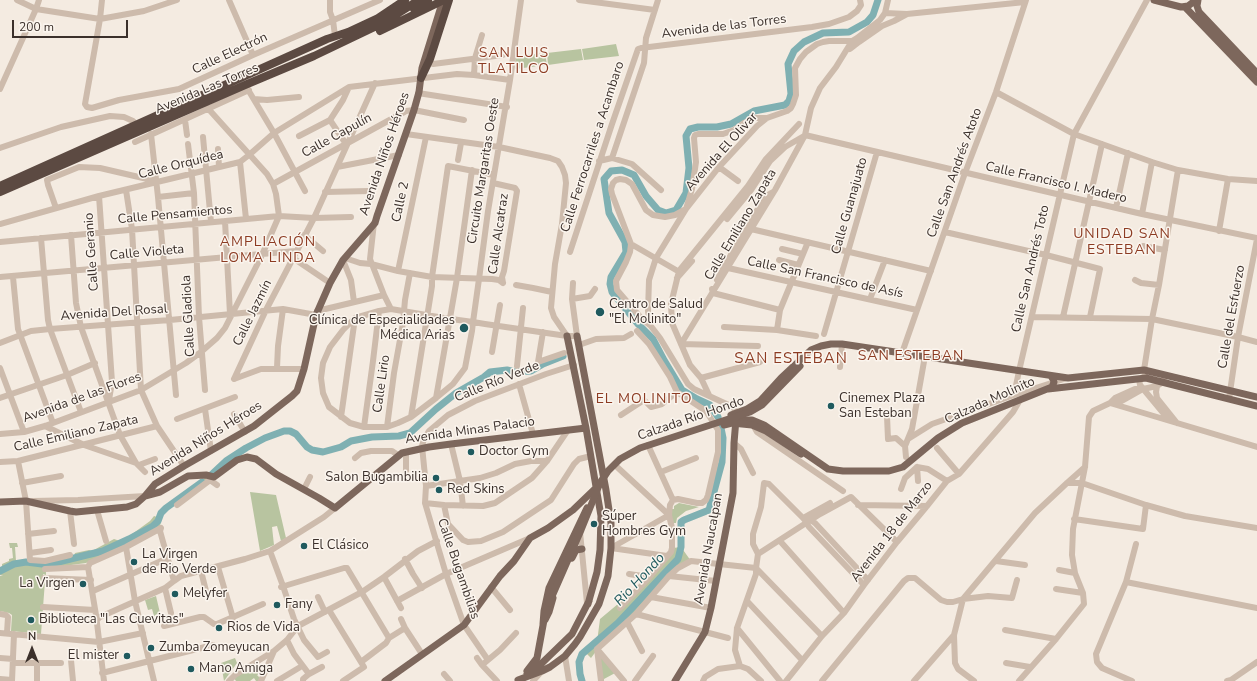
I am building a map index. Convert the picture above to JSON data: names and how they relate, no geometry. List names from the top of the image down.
{
  "streets": {
    "highway": ["Avenida Las Torres"],
    "main road": [
      "Avenida Niños Héroes",
      "Calzada Molinito",
      "Calzada Río Hondo",
      "Avenida Minas Palacio",
      "Avenida Naucalpan"
    ],
    "street": [
      "Avenida de las Torres",
      "Calle Electrón",
      "Calle Capulín",
      "Calle Ferrocarriles a Acambaro",
      "Avenida El Olivar",
      "Calle Orquídea",
      "Circuito Margaritas Oeste",
      "Calle San Andrés Atoto",
      "Calle Francisco I. Madero",
      "Calle 2",
      "Calle Guanajuato",
      "Calle Pensamientos",
      "Calle Emiliano Zapata",
      "Calle Alcatraz",
      "Calle Geranio",
      "Calle Violeta",
      "Calle San Andrés Toto",
      "Calle San Francisco de Asís",
      "Avenida Del Rosal",
      "Calle Jazmín",
      "Calle Gladiola",
      "Calle del Esfuerzo",
      "Calle Río Verde",
      "Calle Lirio",
      "Avenida de las Flores",
      "Avenida 18 de Marzo",
      "Calle Bugambilias"
    ]
  },
  "crossings": [
    ["Avenida de las Torres", "Calle Ferrocarriles a Acambaro"],
    ["Calle Capulín", "Avenida Niños Héroes"],
    ["Calle Capulín", "Calle Jazmín"],
    ["Avenida El Olivar", "Calle Emiliano Zapata"],
    ["Avenida Niños Héroes", "Avenida Del Rosal"],
    ["Calle Orquídea", "Calle Geranio"],
    ["Calle Orquídea", "Calle Gladiola"],
    ["Circuito Margaritas Oeste", "Calle Alcatraz"],
    ["Circuito Margaritas Oeste", "Calle Lirio"],
    ["Calle San Andrés Atoto", "Calle Francisco I. Madero"],
    ["Calle San Andrés Atoto", "Calle San Francisco de Asís"],
    ["Calle Francisco I. Madero", "Calle Guanajuato"],
    ["Calle Francisco I. Madero", "Calle Emiliano Zapata"],
    ["Calle Francisco I. Madero", "Calle San Andrés Toto"],
    ["Calle Francisco I. Madero", "Calle del Esfuerzo"],
    ["Calle Guanajuato", "Calle San Francisco de Asís"],
    ["Calle Pensamientos", "Calle Geranio"],
    ["Calle Pensamientos", "Calle Jazmín"],
    ["Calle Pensamientos", "Calle Gladiola"],
    ["Calle Pensamientos", "Avenida de las Flores"],
    ["Calle Emiliano Zapata", "Calle San Francisco de Asís"],
    ["Calle Geranio", "Calle Violeta"],
    ["Calle Geranio", "Avenida Del Rosal"],
    ["Calle Geranio", "Avenida de las Flores"],
    ["Calle Violeta", "Calle Jazmín"],
    ["Calle Violeta", "Calle Gladiola"],
    ["Calle Violeta", "Avenida de las Flores"],
    ["Avenida Del Rosal", "Calle Jazmín"],
    ["Avenida Del Rosal", "Calle Gladiola"],
    ["Avenida Del Rosal", "Avenida de las Flores"],
    ["Calle Gladiola", "Avenida de las Flores"],
    ["Calle Río Verde", "Avenida Minas Palacio"],
    ["Calle Río Verde", "Calle Bugambilias"],
    ["Calzada Molinito", "Calzada Río Hondo"],
    ["Calzada Molinito", "Avenida 18 de Marzo"],
    ["Calzada Río Hondo", "Avenida Naucalpan"],
    ["Avenida Minas Palacio", "Calle Bugambilias"]
  ],
  "districts": [
    "SAN LUIS TLATILCO",
    "UNIDAD SAN ESTEBAN",
    "AMPLIACIÓN LOMA LINDA",
    "SAN ESTEBAN",
    "SAN ESTEBAN",
    "EL MOLINITO"
  ],
  "water": ["Rio Hondo"],
  "places": [
    "Centro de Salud \"El Molinito\"",
    "Clínica de Especialidades Médica Arias",
    "Cinemex Plaza San Esteban",
    "Doctor Gym",
    "Salon Bugambilia",
    "Red Skins",
    "Súper Hombres Gym",
    "El Clásico",
    "La Virgen de Rio Verde",
    "La Virgen",
    "Melyfer",
    "Fany",
    "Biblioteca \"Las Cuevitas\"",
    "Rios de Vida",
    "Zumba Zomeyucan",
    "El mister",
    "Mano Amiga"
  ],
  "scale_bar": "200 m",
  "north": "top"
}
